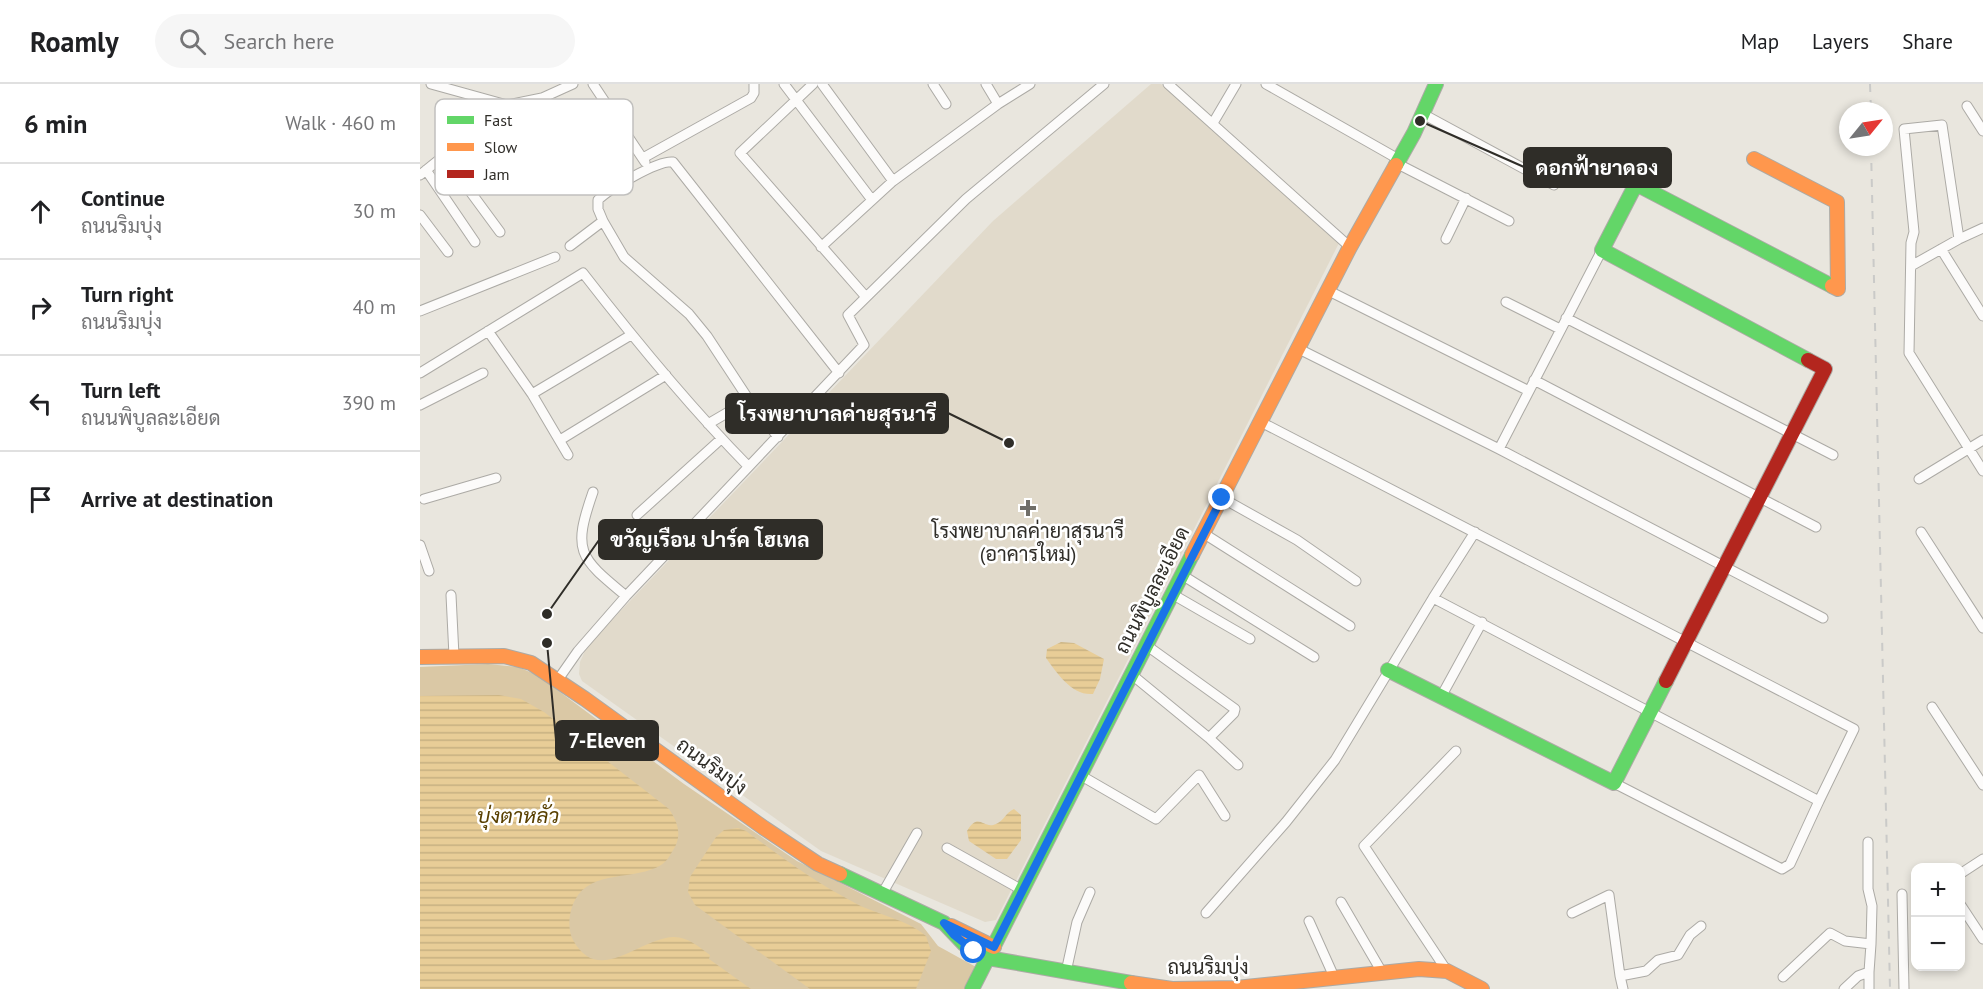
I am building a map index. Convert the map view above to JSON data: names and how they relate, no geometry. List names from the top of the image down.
{
  "streets": {
    "street": ["ถนนพิบูลละเอียด", "ถนนริมบุ่ง"]
  },
  "crossings": [
    ["ถนนพิบูลละเอียด", "ถนนริมบุ่ง"]
  ],
  "water": ["บุ่งตาหลั่ว"],
  "places": {
    "other": [
      "ดอกฟ้ายาดอง",
      "โรงพยาบาลค่ายสุรนารี",
      "ขวัญเรือน ปาร์ค โฮเทล",
      "7-Eleven"
    ],
    "health": ["โรงพยาบาลค่ายาสุรนารี (อาคารใหม่)"]
  },
  "legend": ["Fast", "Slow", "Jam"],
  "north": "top right",
  "page": {
    "header": "Roamly",
    "search": "Search here",
    "nav": ["Map", "Layers", "Share"],
    "heading": ["6 min", "Walk · 460 m"],
    "list": [
      ["Continue", "ถนนริมบุ่ง", "30 m"],
      ["Turn right", "ถนนริมบุ่ง", "40 m"],
      ["Turn left", "ถนนพิบูลละเอียด", "390 m"],
      "Arrive at destination"
    ],
    "map_buttons": ["+", "−"]
  }
}
